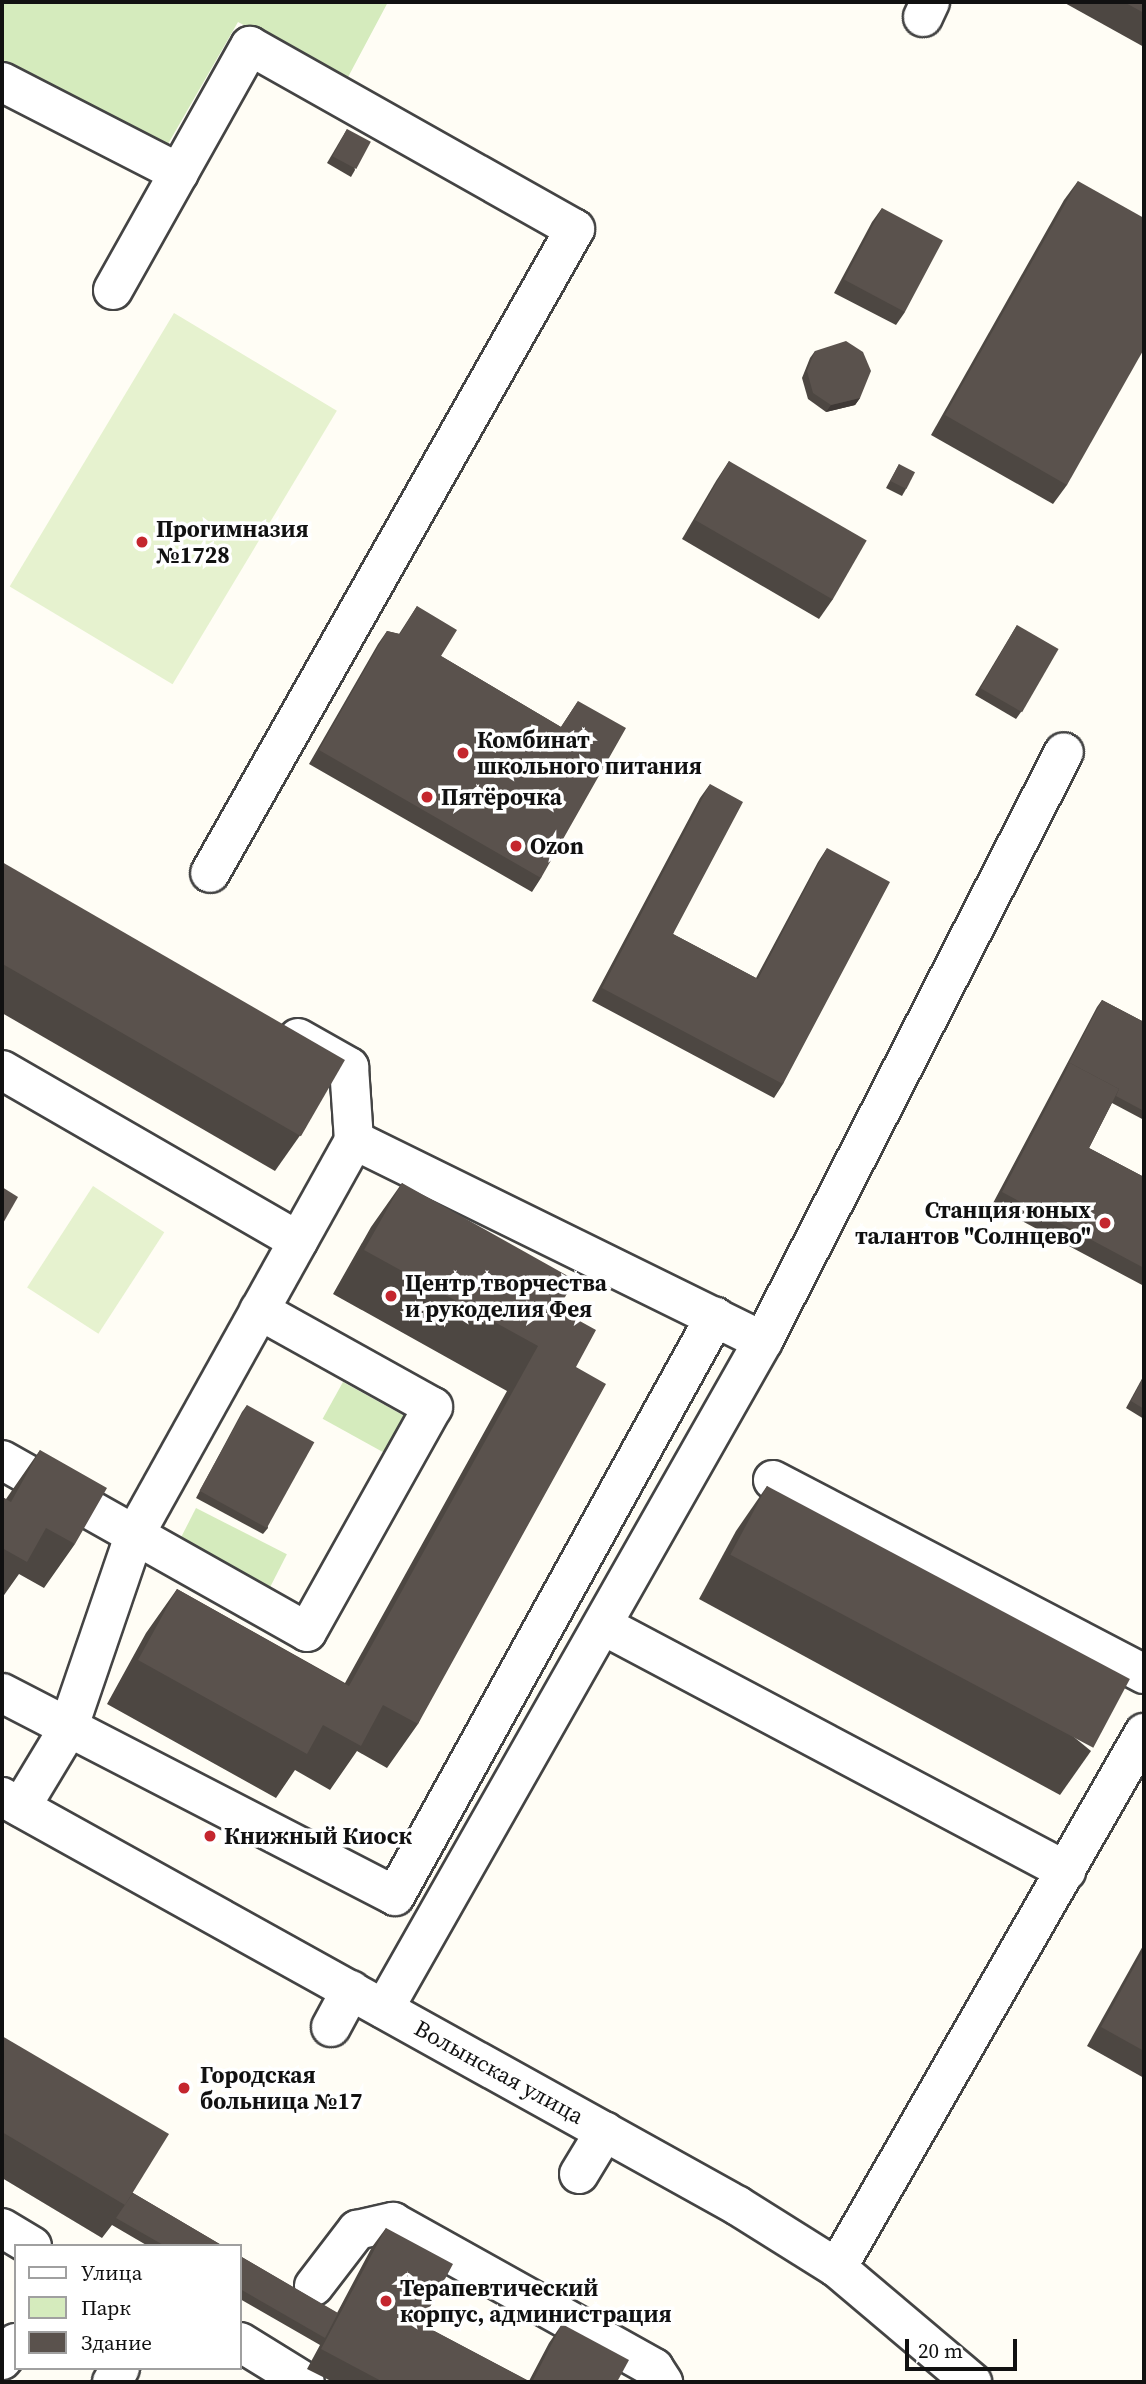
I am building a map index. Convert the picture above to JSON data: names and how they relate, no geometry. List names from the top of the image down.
{
  "streets": {
    "street": ["Волынская улица"]
  },
  "places": [
    "Прогимназия №1728",
    "Комбинат школьного питания",
    "Пятёрочка",
    "Ozon",
    "Станция юных талантов \"Солнцево\"",
    "Центр творчества и рукоделия Фея",
    "Книжный Киоск",
    "Городская больница №17",
    "Терапевтический корпус, администрация"
  ],
  "legend": ["Улица", "Парк", "Здание"],
  "scale_bar": "20 m"
}
